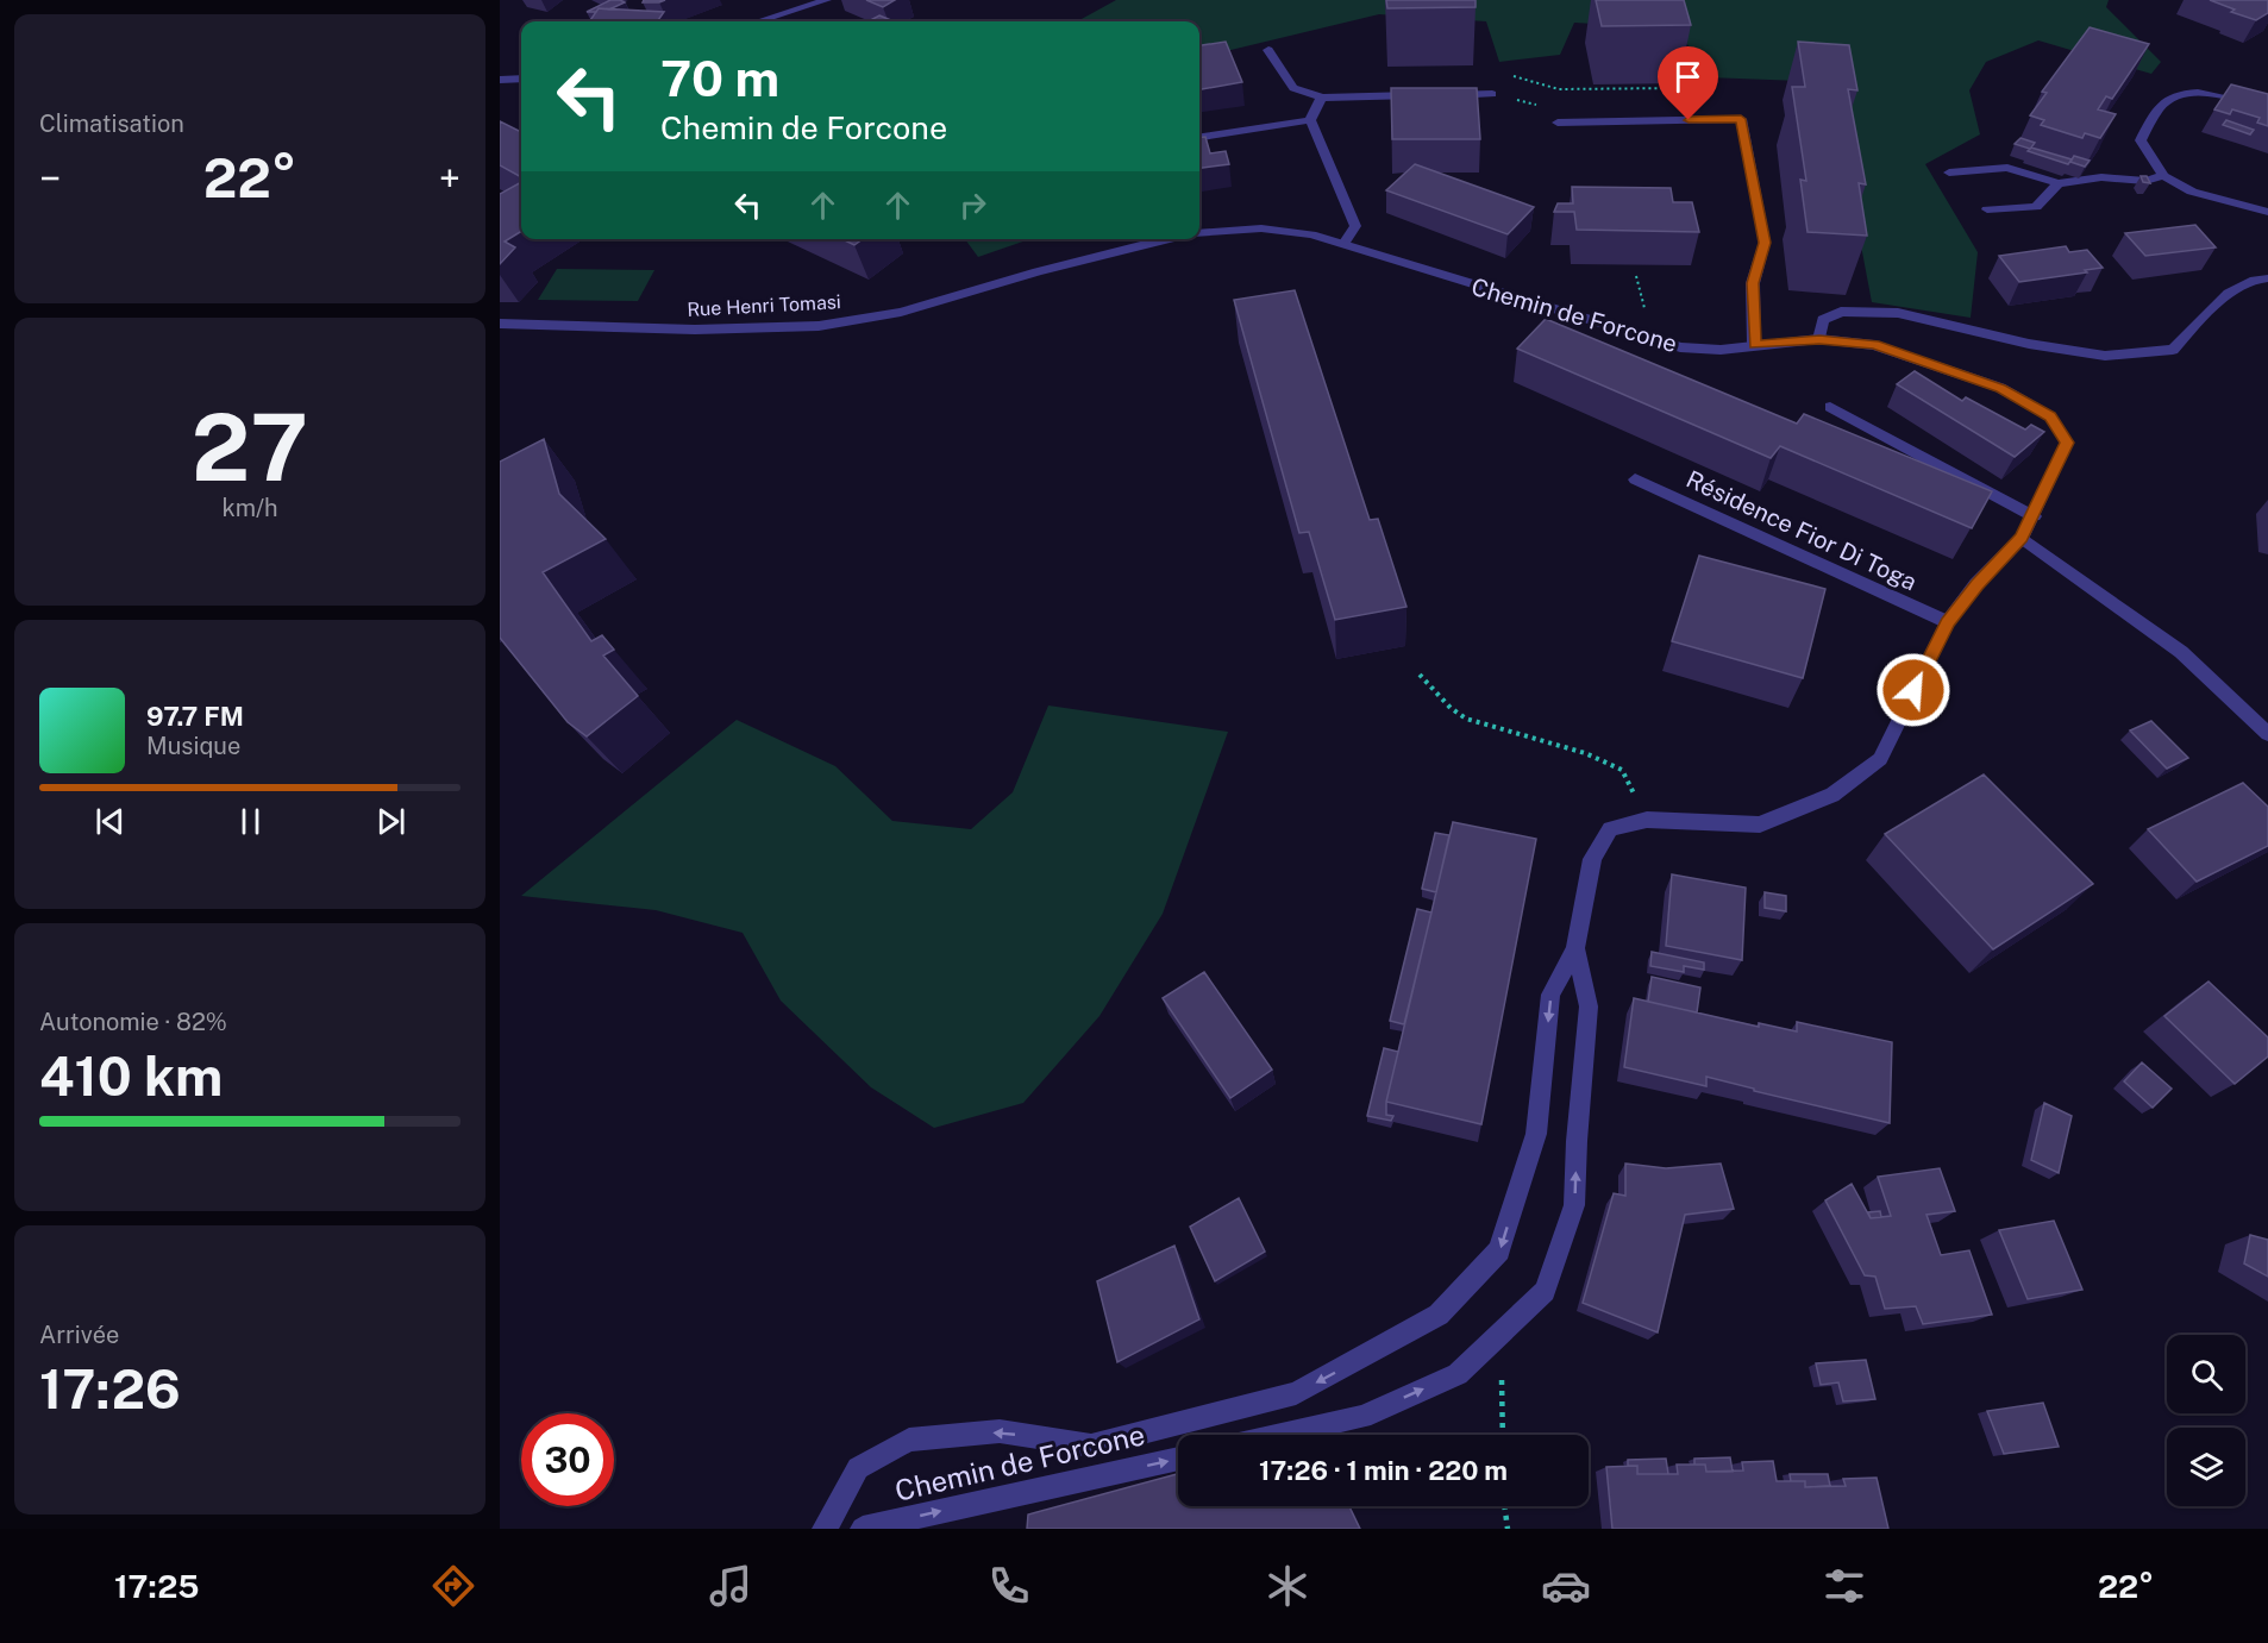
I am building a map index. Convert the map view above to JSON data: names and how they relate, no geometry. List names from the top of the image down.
{
  "streets": {
    "street": ["Rue Henri Tomasi", "Chemin de Forcone", "Résidence Fior Di Toga"]
  },
  "crossings": [
    ["Rue Henri Tomasi", "Chemin de Forcone"],
    ["Chemin de Forcone", "Résidence Fior Di Toga"]
  ],
  "page": {
    "tile": [
      "Climatisation",
      ["27", "km/h"],
      ["Autonomie · 82%", "410 km"],
      ["Arrivée", "17:26"]
    ],
    "turn": ["70 m", "Chemin de Forcone"],
    "heat": ["−", "22°", "+"],
    "song": ["97.7 FM", "Musique"],
    "limit": "30",
    "trip": "17:26 · 1 min · 220 m",
    "tabs": ["17:25", "22°"]
  }
}
